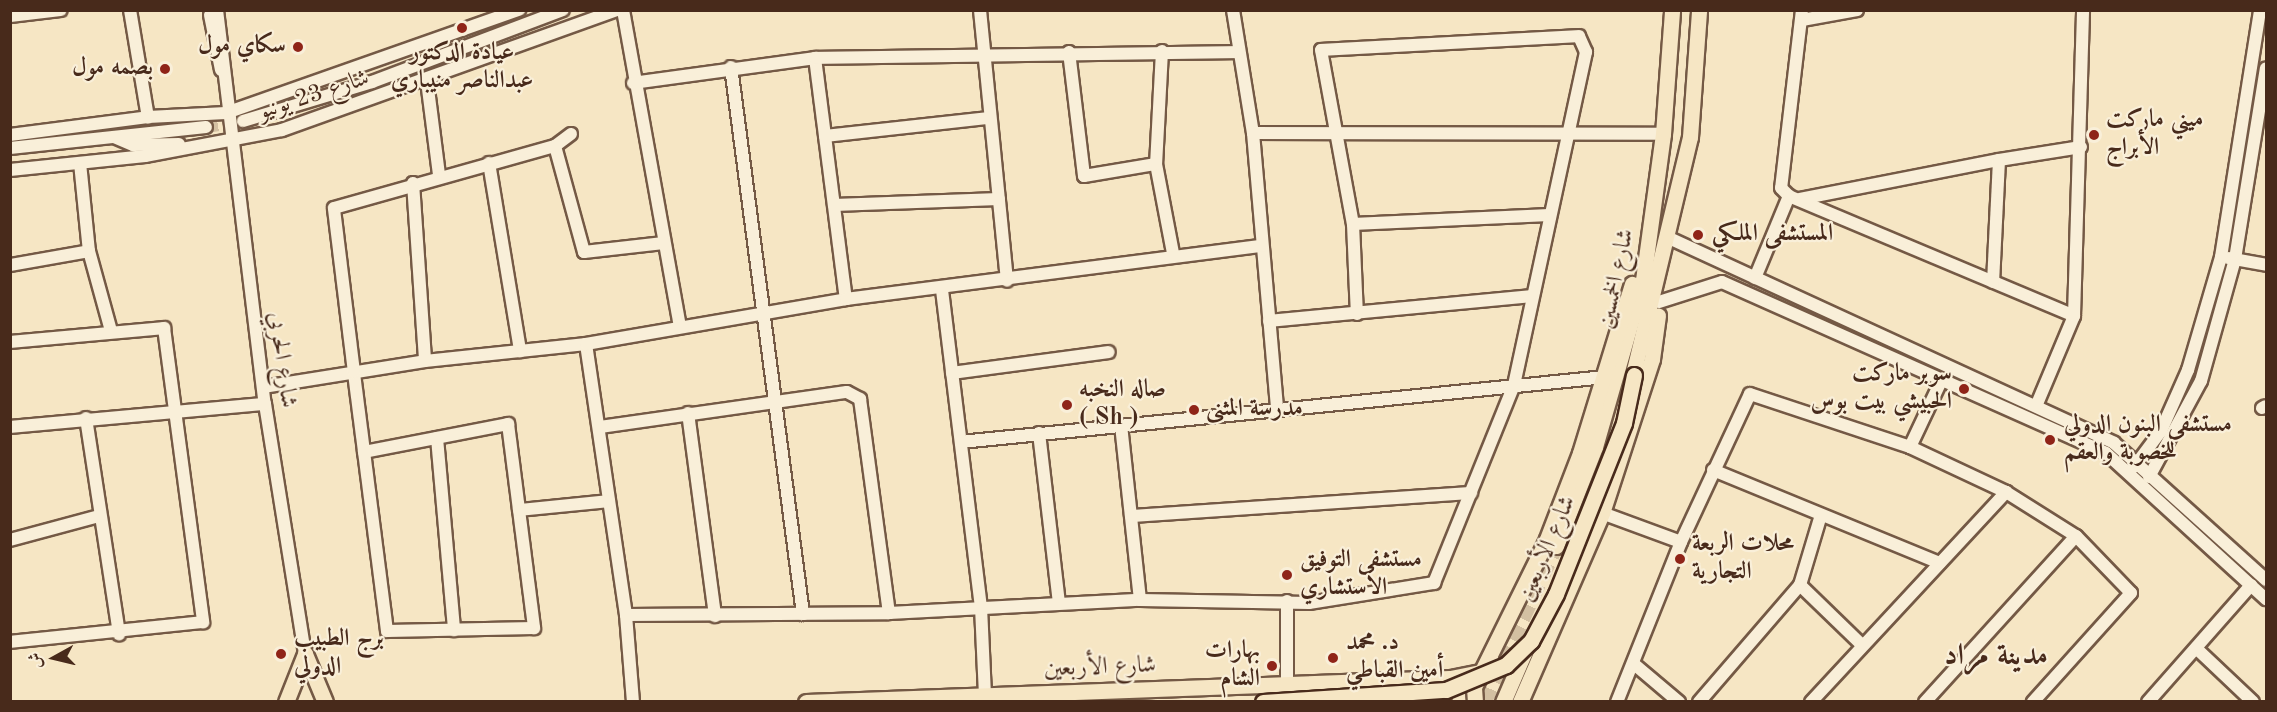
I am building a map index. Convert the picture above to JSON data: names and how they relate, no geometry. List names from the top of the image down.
{
  "streets": {
    "main road": ["شارع الخمسين", "شارع الأربعين"],
    "street": ["شارع 23 يونيو", "شارع الحربي"]
  },
  "crossings": [
    ["شارع 23 يونيو", "شارع الحربي"],
    ["شارع الخمسين", "شارع الأربعين"]
  ],
  "districts": ["مدينة مراد"],
  "places": [
    "عيادة الدكتور عبدالناصر منيباري",
    "سكاي مول",
    "بصمه مول",
    "ميني ماركت الأبراج",
    "المستشفى الملكي",
    "سوبر ماركت الحبيشي بيت بوس",
    "صاله النخبه ( Sh )",
    "مدرسة المثنى",
    "مستشفى البنون الدولي للخصوبة والعقم",
    "محلات الربعة التجارية",
    "مستشفى التوفيق الاستشاري",
    "برج الطبيب الدولي",
    "د. محمد أمين القباطي",
    "بهارات الشام"
  ],
  "north": "left"
}
